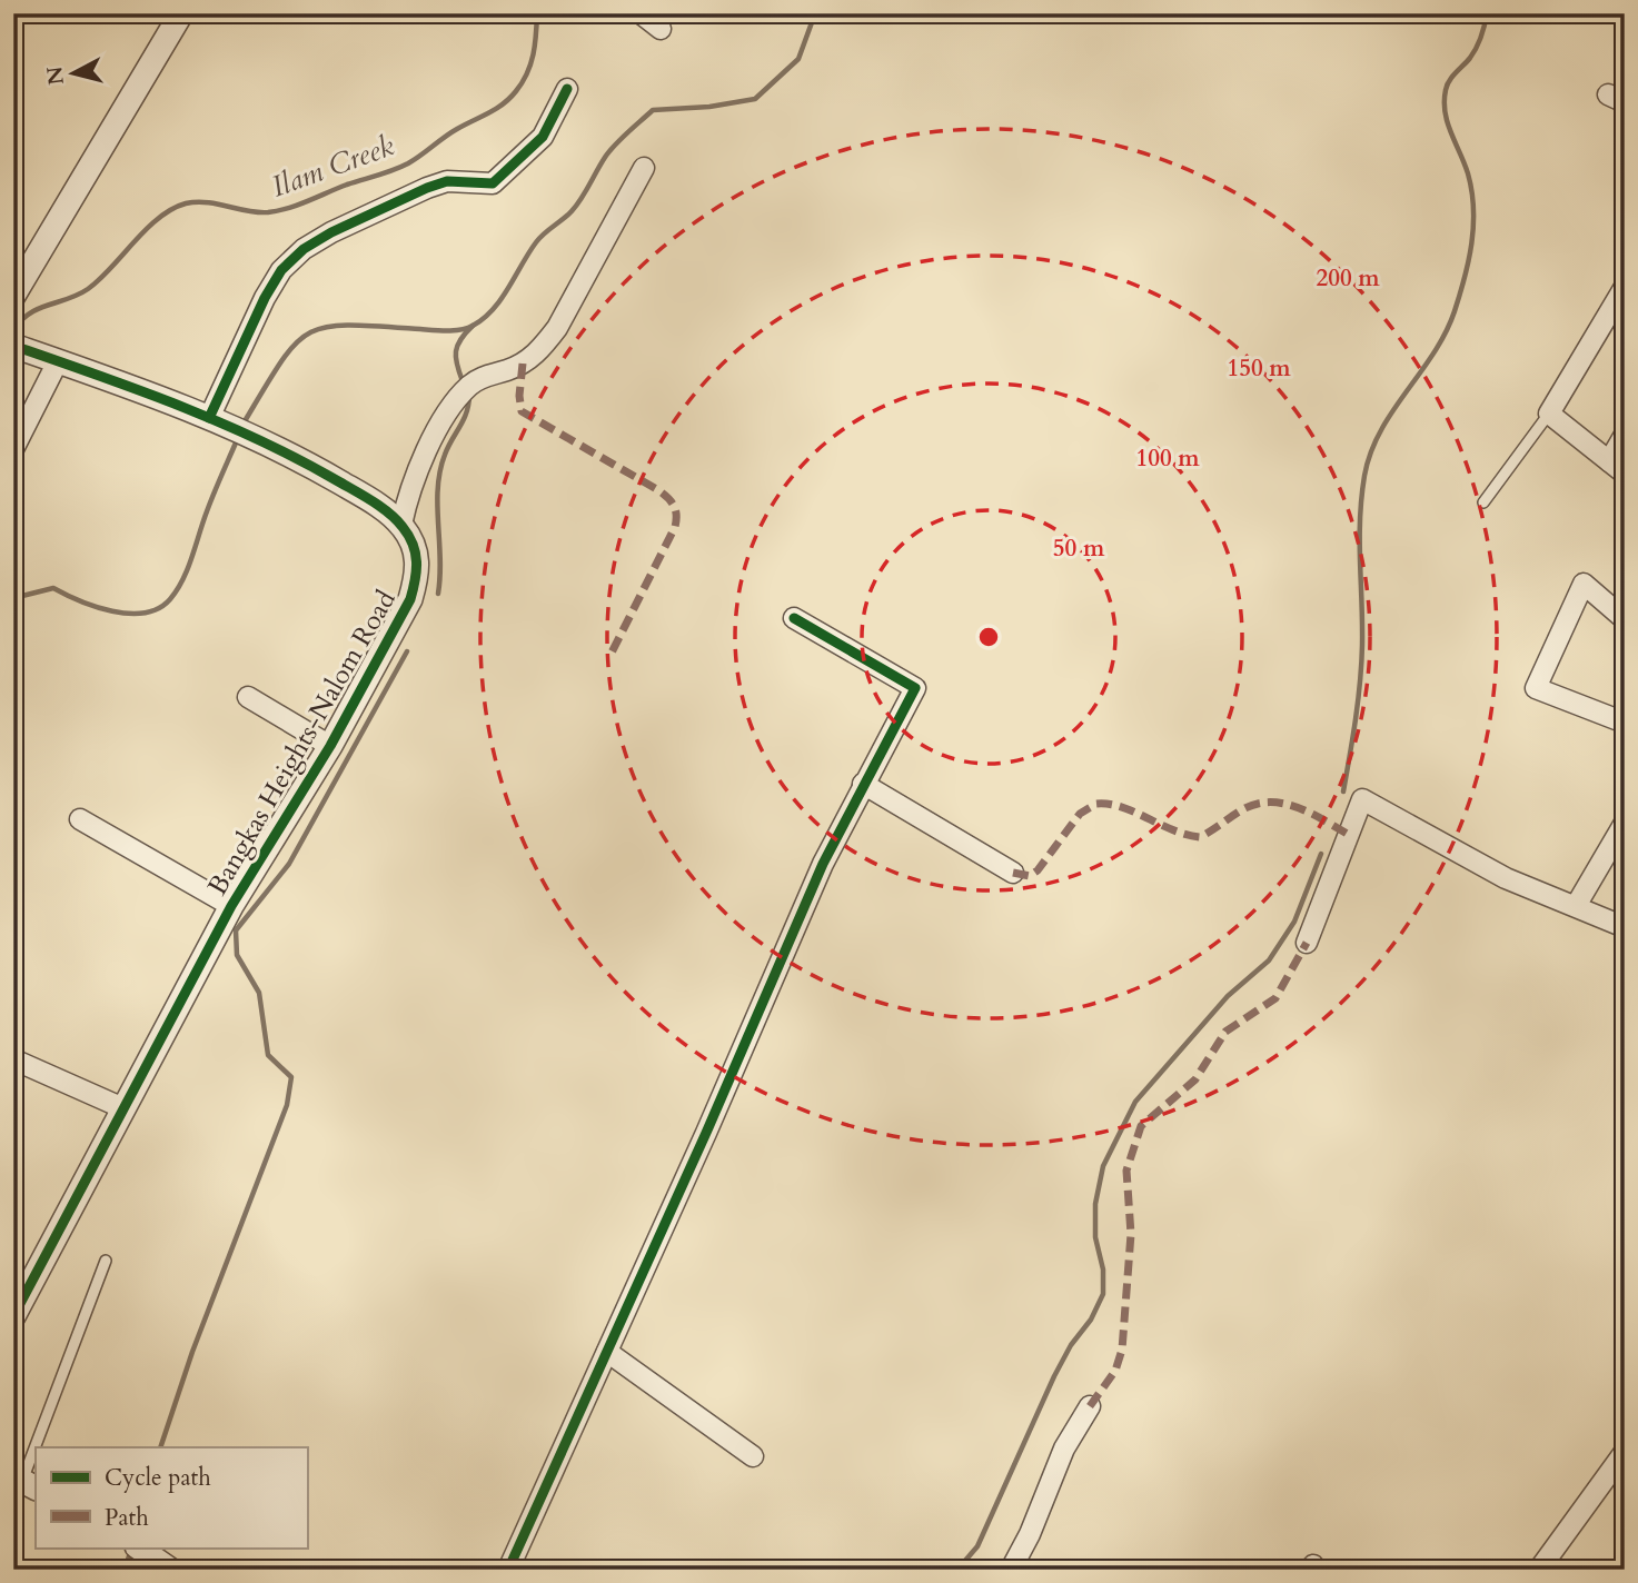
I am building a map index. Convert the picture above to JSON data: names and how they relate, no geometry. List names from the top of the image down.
{
  "streets": {
    "street": ["Bangkas Heights-Nalom Road"]
  },
  "water": ["Ilam Creek"],
  "legend": ["Cycle path", "Path"],
  "north": "left",
  "rings": [
    "200 m",
    "150 m",
    "100 m",
    "50 m"
  ]
}
